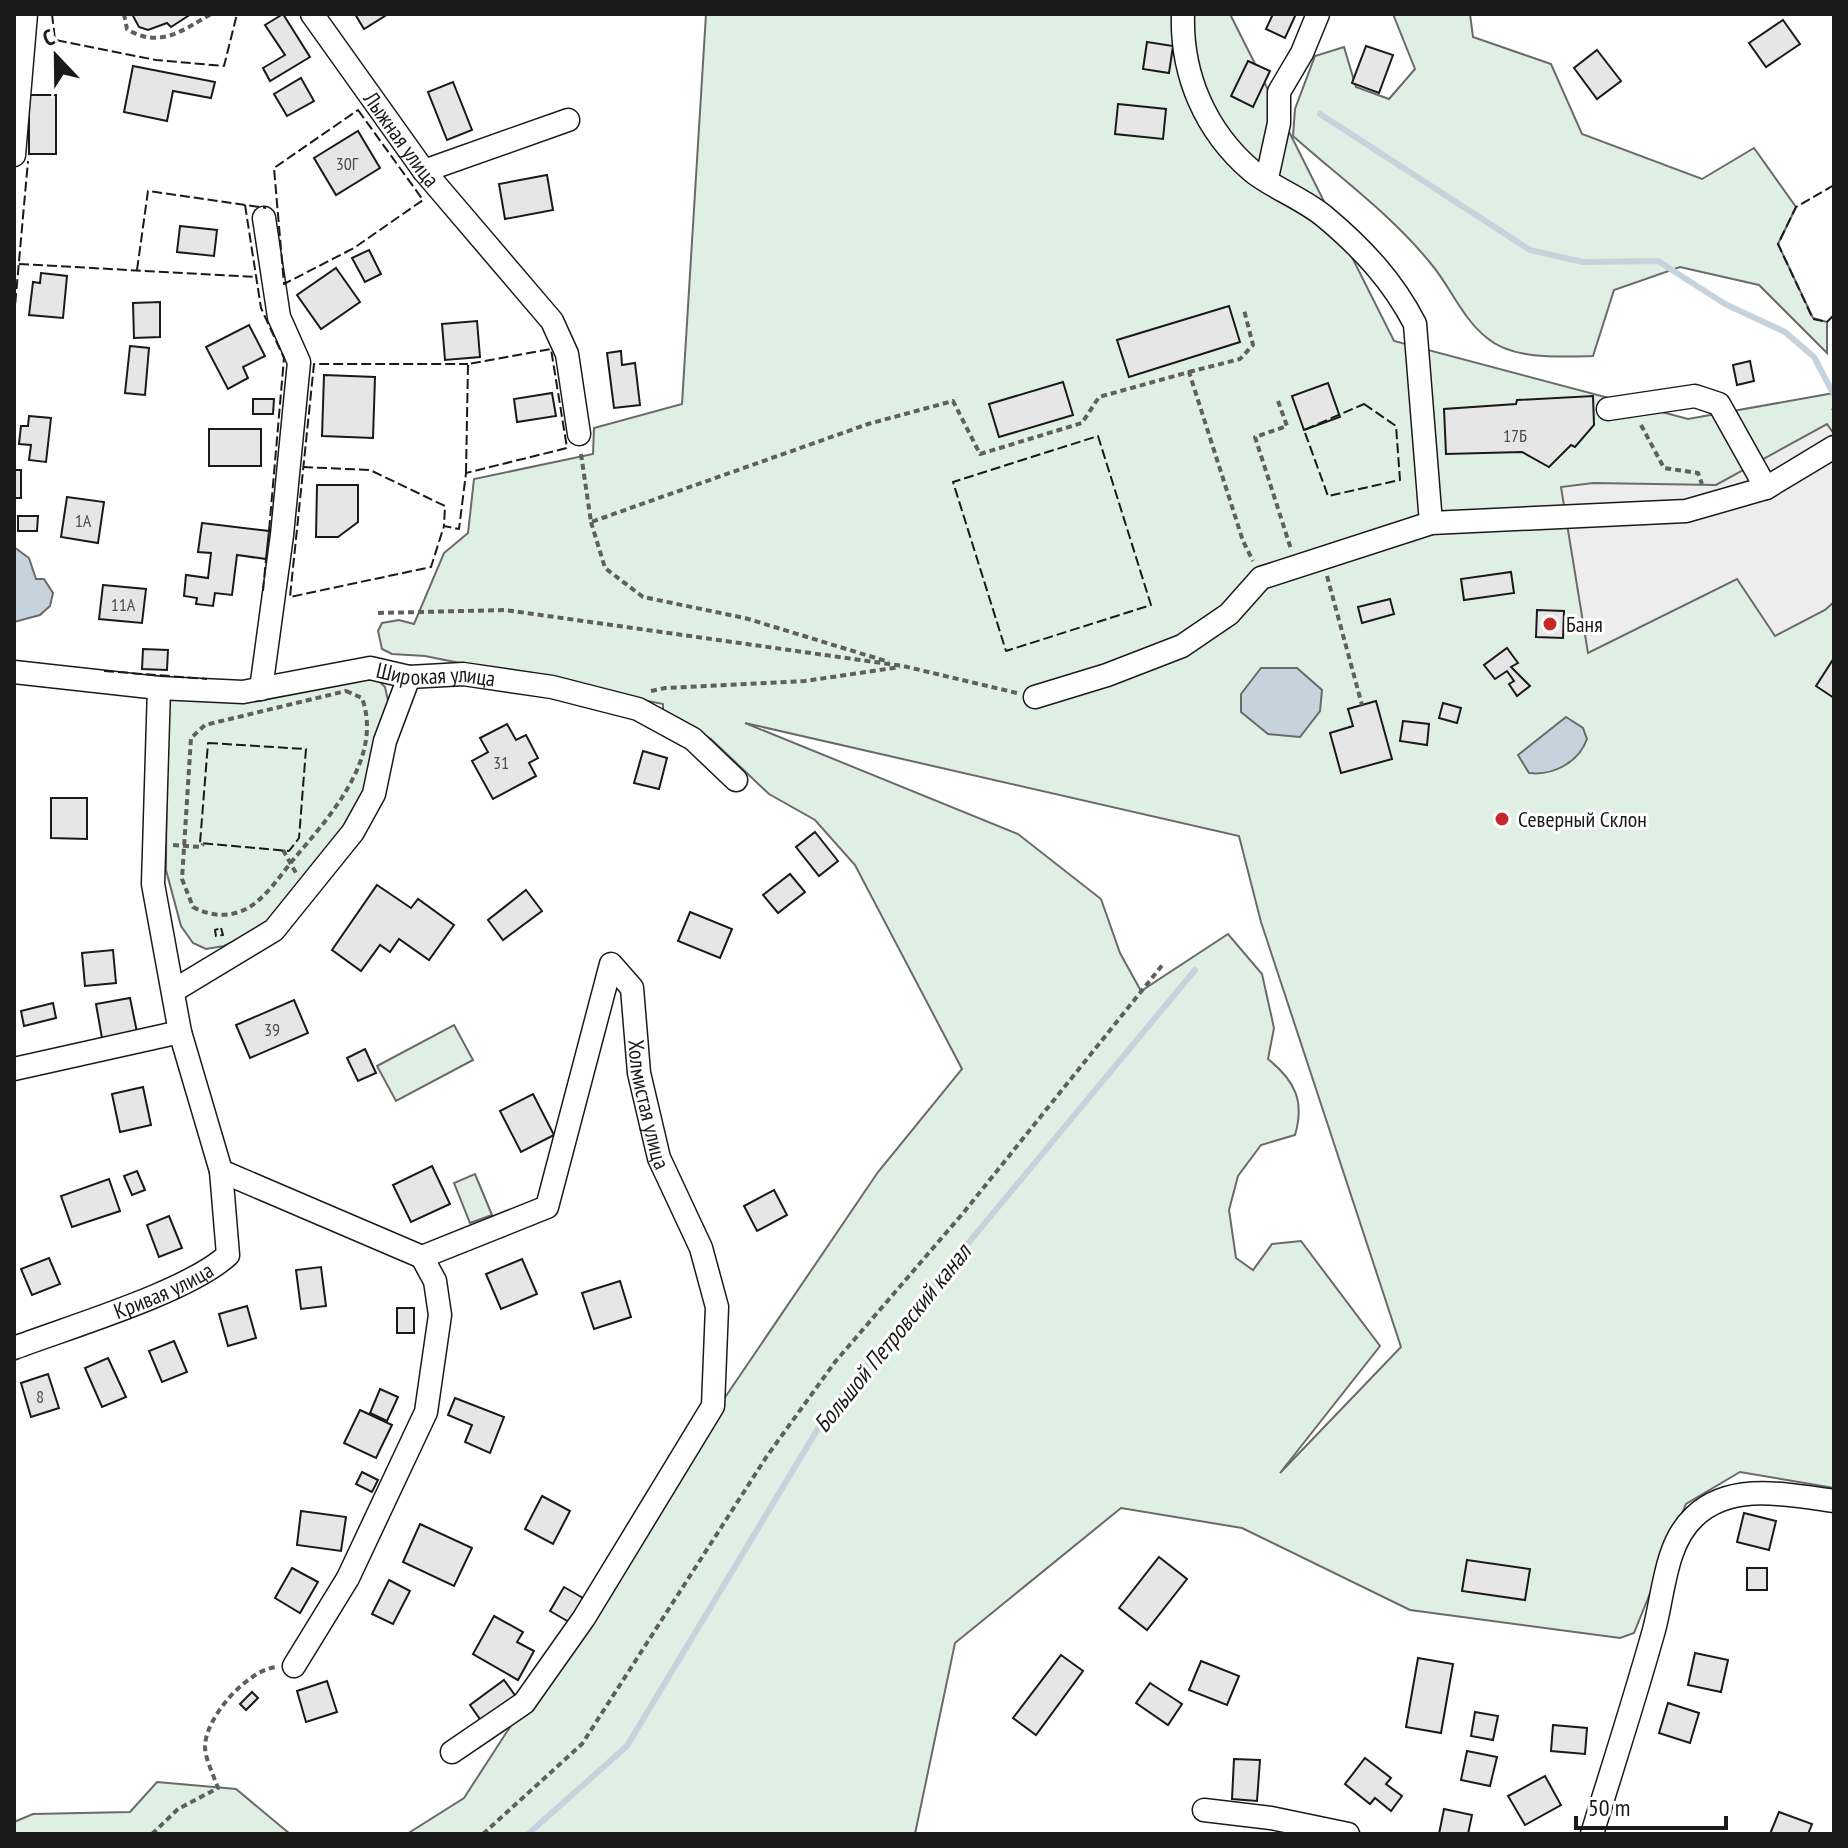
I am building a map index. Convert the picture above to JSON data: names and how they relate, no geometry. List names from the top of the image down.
{
  "streets": {
    "street": [
      "Лыжная улица",
      "Широкая улица",
      "Холмистая улица",
      "Кривая улица"
    ]
  },
  "crossings": [
    ["Широкая улица", "Кривая улица"]
  ],
  "water": ["Большой Петровский канал"],
  "places": ["Баня", "Северный Склон"],
  "house_numbers": [
    "30Г",
    "17Б",
    "1А",
    "11А",
    "31",
    "39",
    "8"
  ],
  "scale_bar": "50 m",
  "north": "top"
}
